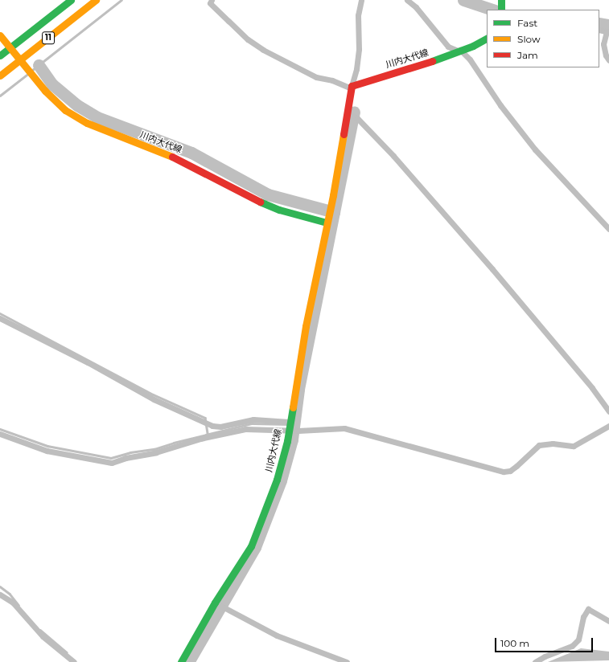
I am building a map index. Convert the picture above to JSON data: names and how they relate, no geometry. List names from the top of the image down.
{
  "streets": {
    "main road": ["11", "川内大代線"]
  },
  "crossings": [
    ["11", "川内大代線"]
  ],
  "legend": ["Fast", "Slow", "Jam"],
  "scale_bar": "100 m"
}
